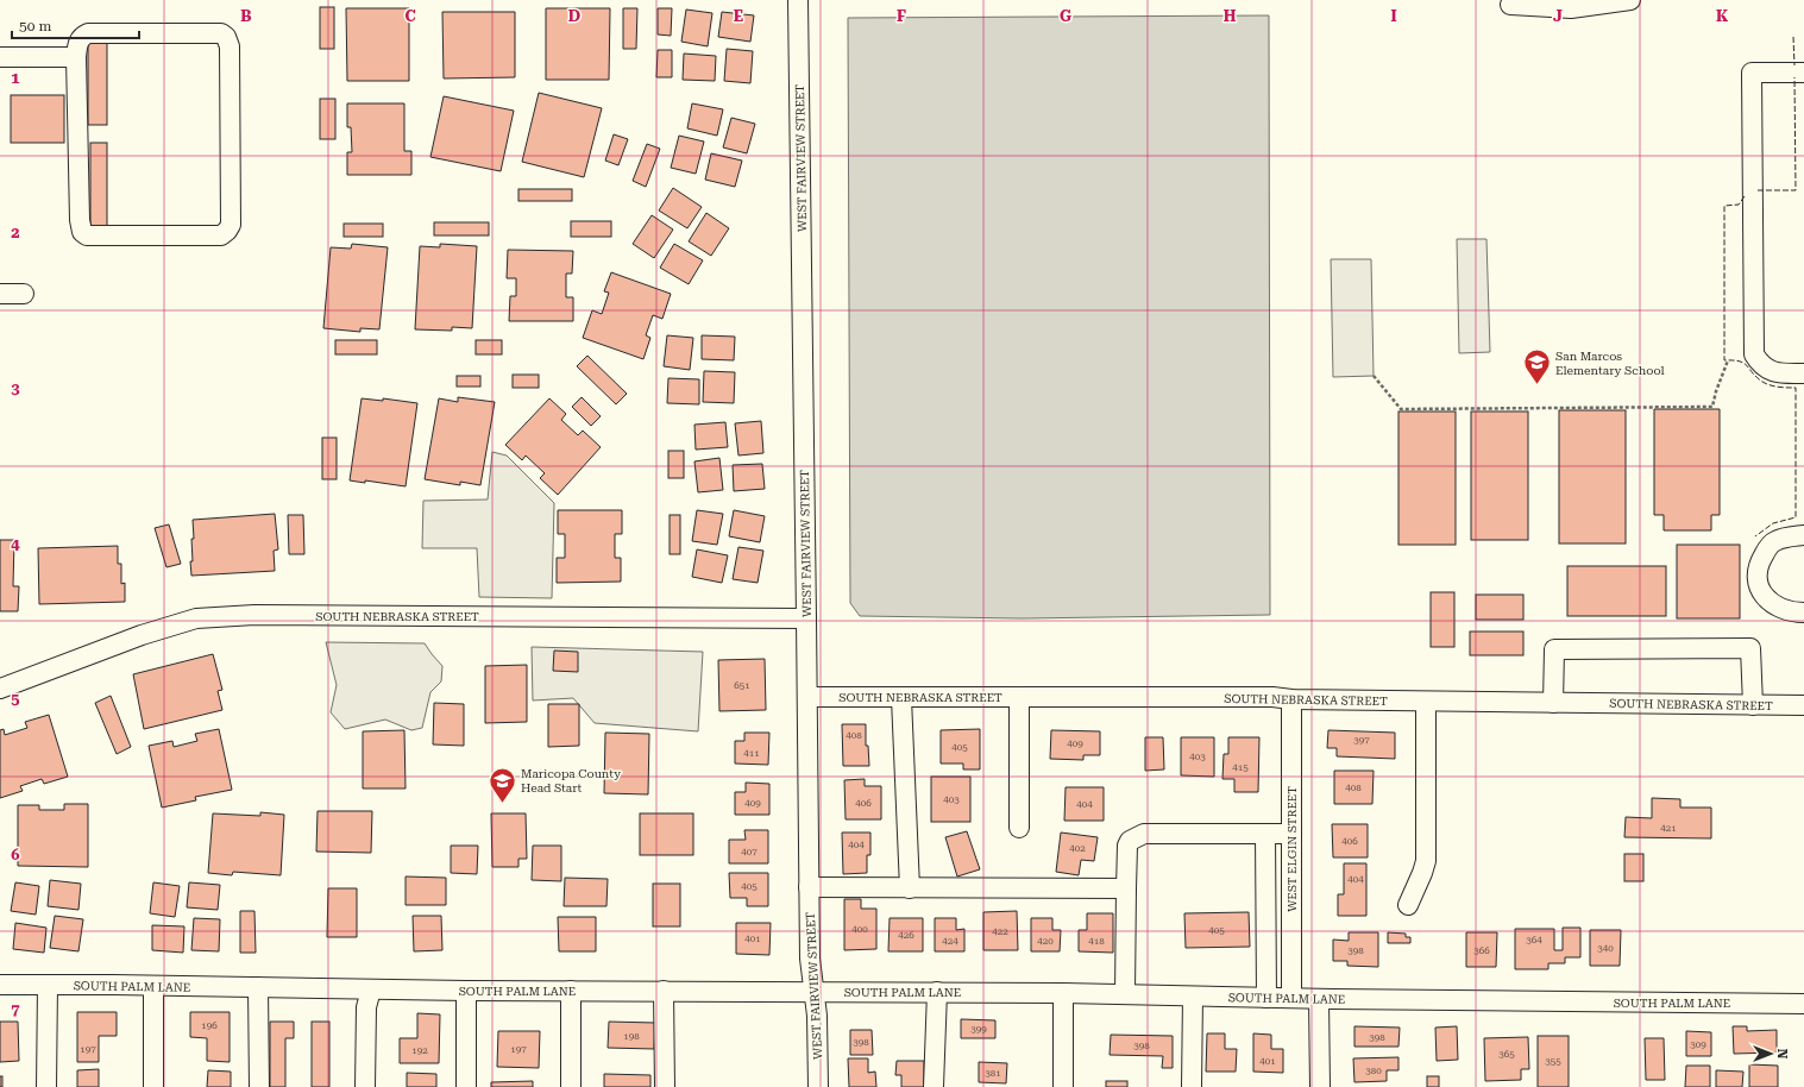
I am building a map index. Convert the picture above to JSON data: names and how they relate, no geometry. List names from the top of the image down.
{
  "streets": {
    "street": [
      "WEST FAIRVIEW STREET",
      "SOUTH NEBRASKA STREET",
      "WEST ELGIN STREET",
      "SOUTH PALM LANE"
    ]
  },
  "crossings": [
    ["WEST FAIRVIEW STREET", "SOUTH NEBRASKA STREET"],
    ["WEST FAIRVIEW STREET", "SOUTH PALM LANE"],
    ["SOUTH NEBRASKA STREET", "WEST ELGIN STREET"],
    ["WEST ELGIN STREET", "SOUTH PALM LANE"]
  ],
  "places": {
    "school or university": ["San Marcos Elementary School", "Maricopa County Head Start"]
  },
  "house_numbers": [
    "651",
    "408",
    "397",
    "409",
    "405",
    "411",
    "403",
    "415",
    "408",
    "403",
    "409",
    "406",
    "404",
    "421",
    "406",
    "404",
    "402",
    "407",
    "404",
    "405",
    "400",
    "405",
    "422",
    "426",
    "401",
    "364",
    "424",
    "420",
    "418",
    "340",
    "398",
    "366",
    "196",
    "399",
    "198",
    "398",
    "398",
    "309",
    "398",
    "197",
    "197",
    "192",
    "365",
    "401",
    "355",
    "380",
    "381"
  ],
  "scale_bar": "50 m",
  "north": "right",
  "grid": {
    "columns": [
      "B",
      "C",
      "D",
      "E",
      "F",
      "G",
      "H",
      "I",
      "J",
      "K"
    ],
    "rows": [
      "1",
      "2",
      "3",
      "4",
      "5",
      "6",
      "7"
    ]
  }
}
